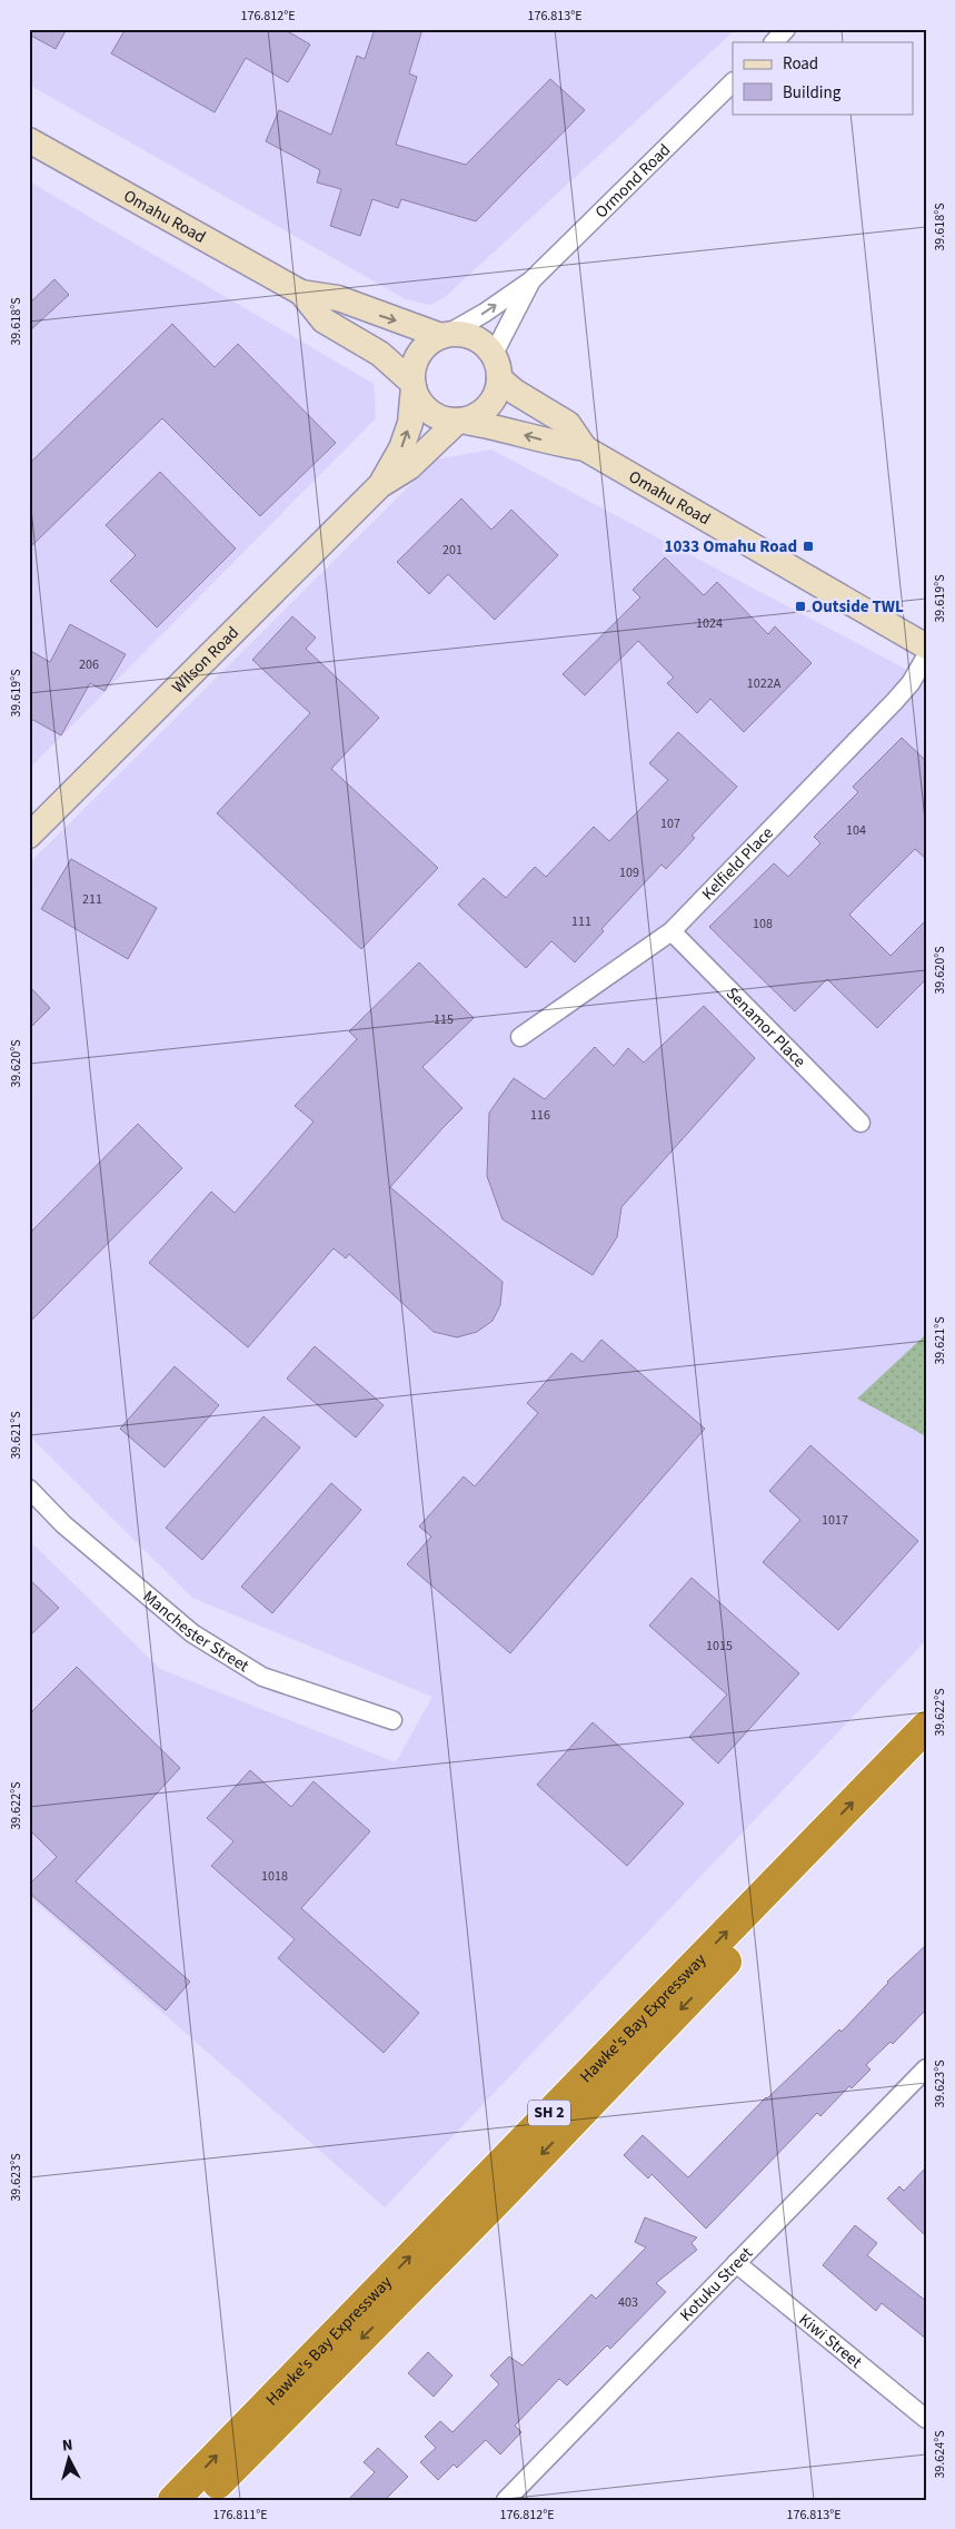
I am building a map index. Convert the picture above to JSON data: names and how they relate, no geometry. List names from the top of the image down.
{
  "streets": {
    "highway": ["Hawke's Bay Expressway", "SH 2"],
    "main road": ["Omahu Road", "Wilson Road"],
    "street": [
      "Ormond Road",
      "Kelfield Place",
      "Senamor Place",
      "Manchester Street",
      "Kotuku Street",
      "Kiwi Street"
    ]
  },
  "crossings": [
    ["Ormond Road", "Omahu Road"],
    ["Ormond Road", "Wilson Road"],
    ["Omahu Road", "Wilson Road"],
    ["Kelfield Place", "Senamor Place"],
    ["Kotuku Street", "Kiwi Street"]
  ],
  "places": {
    "transit": ["1033 Omahu Road", "Outside TWL"]
  },
  "house_numbers": [
    "201",
    "1024",
    "206",
    "1022A",
    "107",
    "104",
    "109",
    "211",
    "111",
    "108",
    "115",
    "116",
    "1017",
    "1015",
    "1018",
    "403"
  ],
  "legend": ["Road", "Building"],
  "north": "top",
  "coordinates": [
    "176.812°E",
    "176.813°E",
    "39.618°S",
    "39.619°S",
    "39.620°S",
    "39.621°S",
    "39.622°S",
    "39.623°S",
    "39.624°S",
    "176.811°E"
  ]
}
